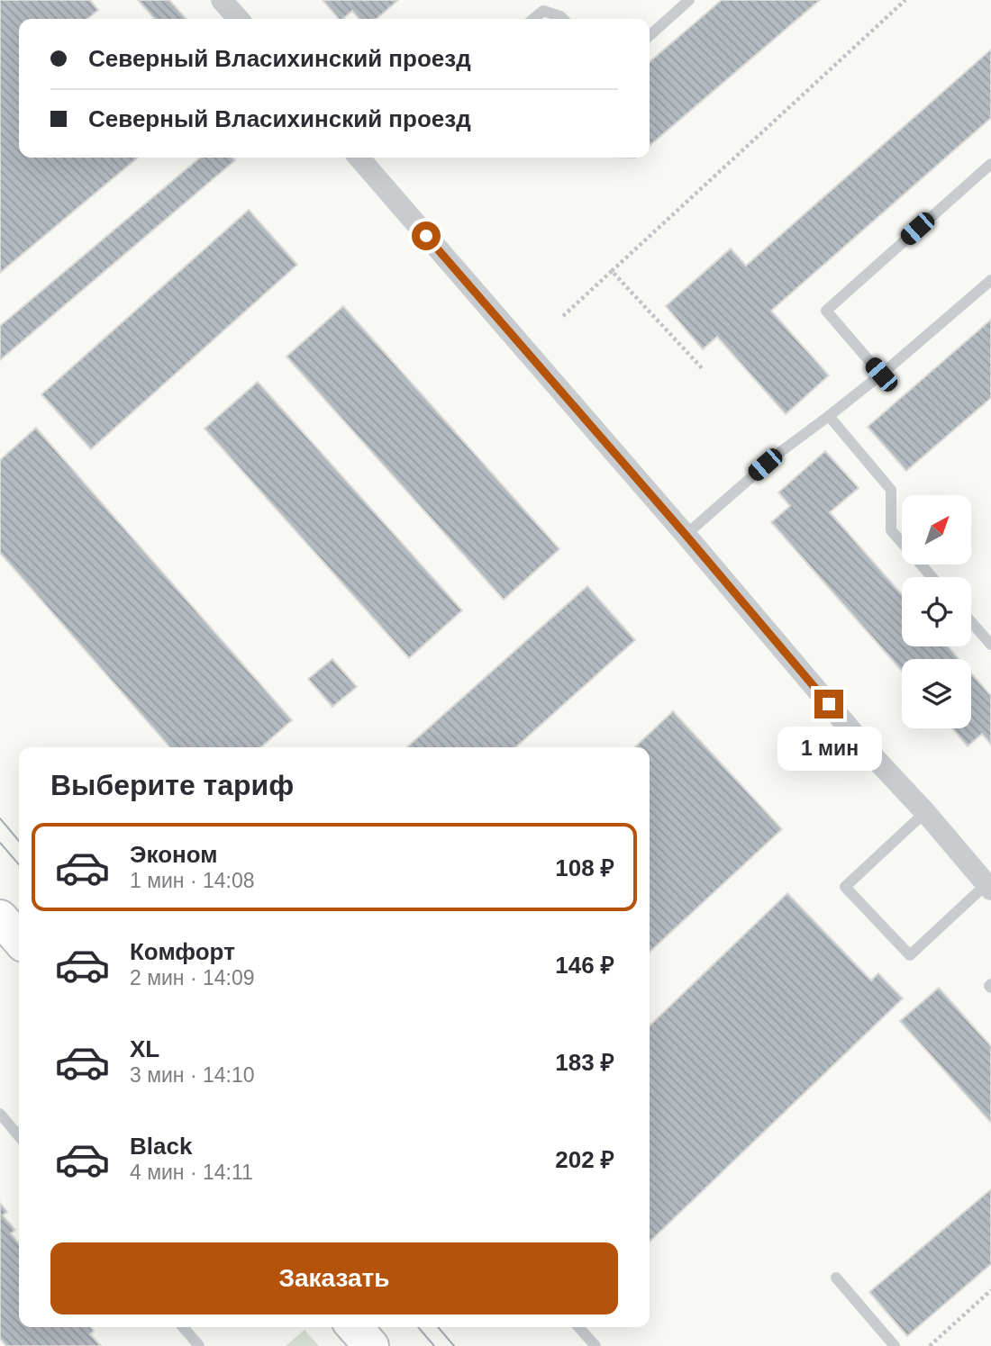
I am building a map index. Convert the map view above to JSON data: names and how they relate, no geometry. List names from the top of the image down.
{
  "north": "top right",
  "page": {
    "banner": ["Северный Власихинский проезд", "Северный Власихинский проезд"],
    "bubble": "1 мин",
    "heading": "Выберите тариф",
    "list": [
      {
        "name": "Эконом",
        "note": "1 мин · 14:08",
        "value": "108 ₽"
      },
      {
        "name": "Комфорт",
        "note": "2 мин · 14:09",
        "value": "146 ₽"
      },
      {
        "name": "XL",
        "note": "3 мин · 14:10",
        "value": "183 ₽"
      },
      {
        "name": "Black",
        "note": "4 мин · 14:11",
        "value": "202 ₽"
      }
    ],
    "buttons": "Заказать"
  }
}
